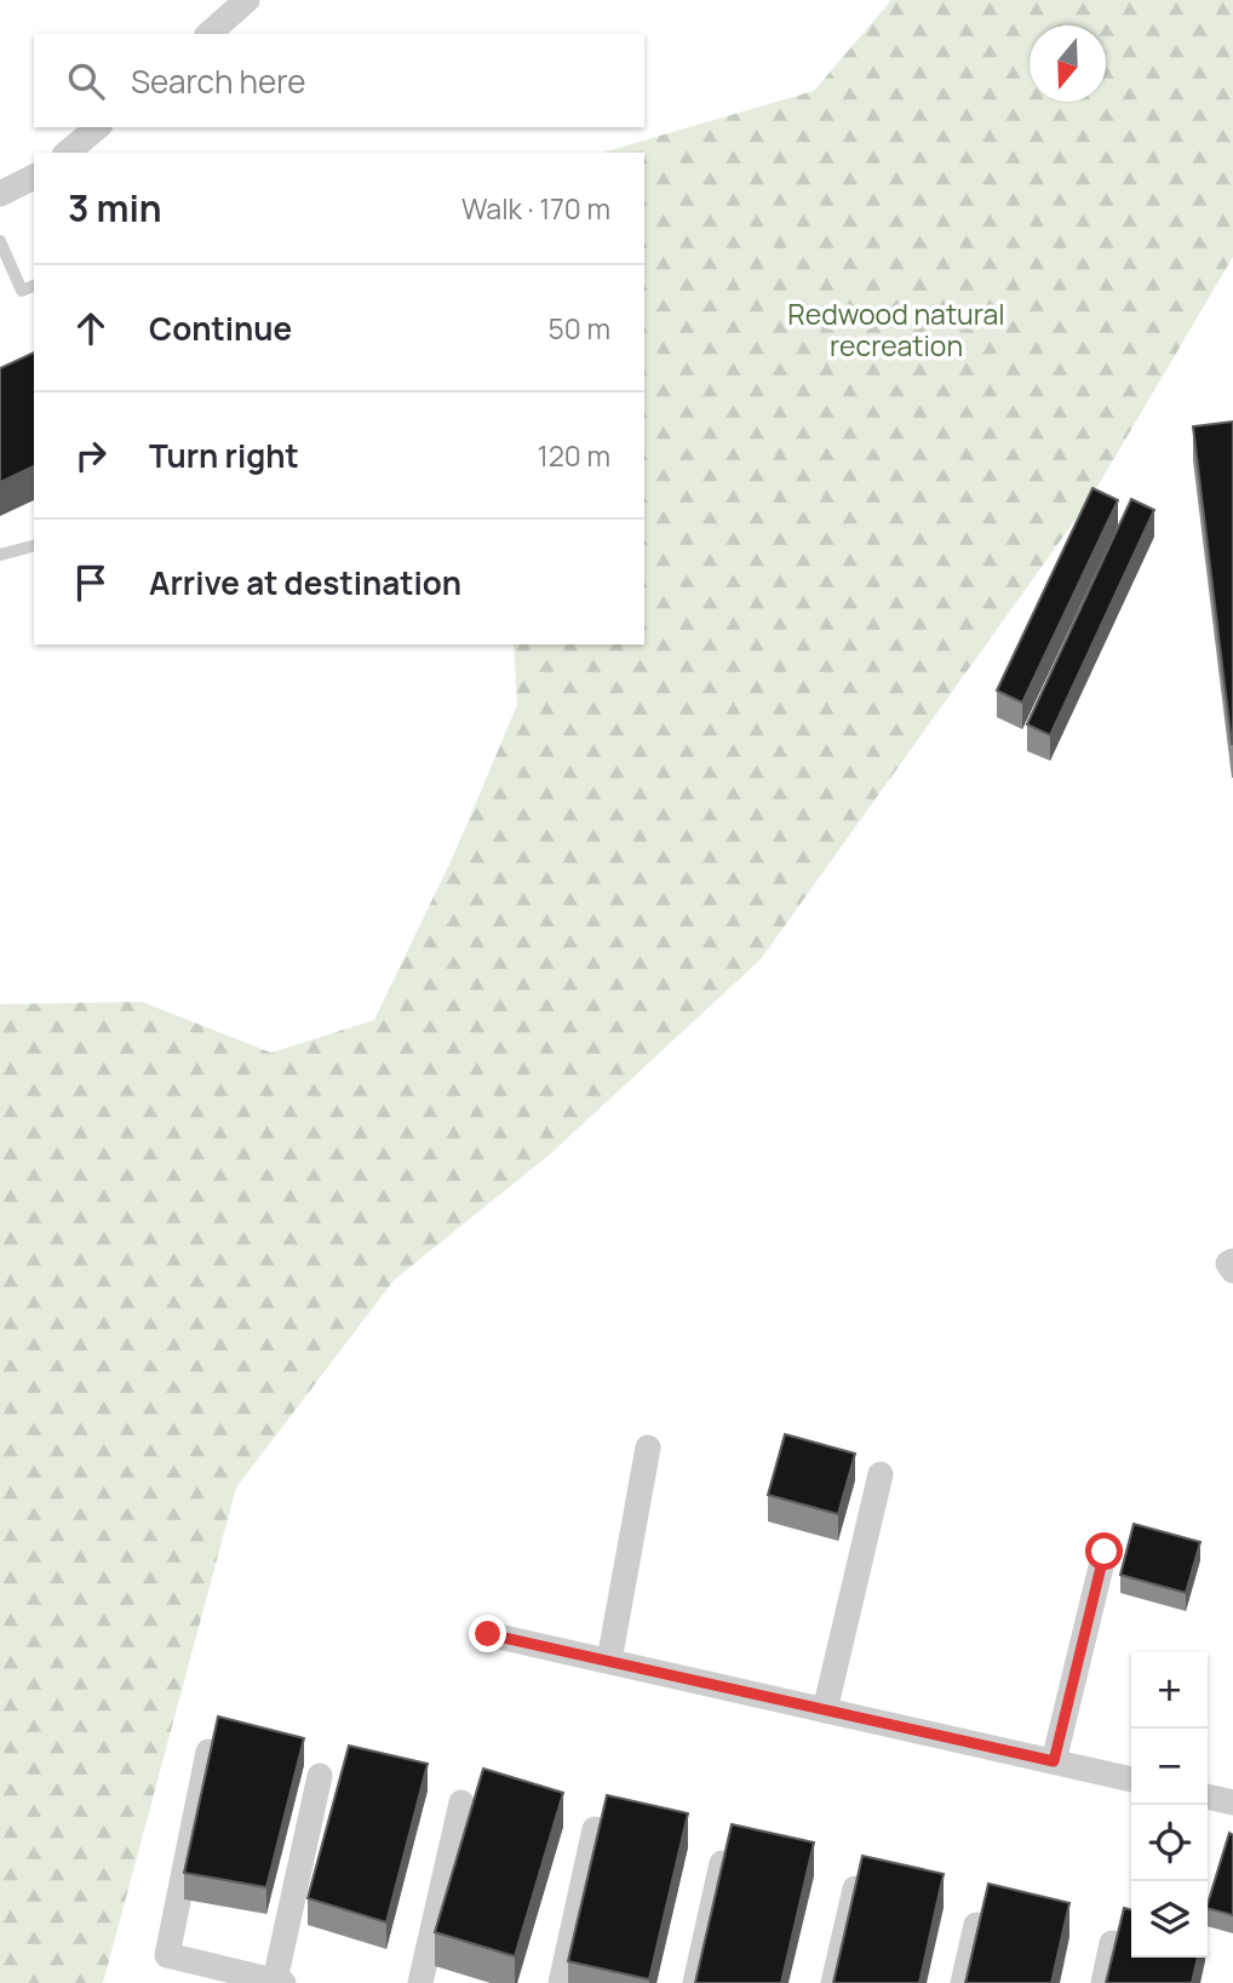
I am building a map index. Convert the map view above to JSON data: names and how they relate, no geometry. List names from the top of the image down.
{
  "parks": ["Redwood natural recreation"],
  "north": "bottom",
  "page": {
    "search": "Search here",
    "heading": ["3 min", "Walk · 170 m"],
    "list": [
      ["Continue", "50 m"],
      ["Turn right", "120 m"],
      "Arrive at destination"
    ],
    "map_buttons": ["+", "−"]
  }
}
